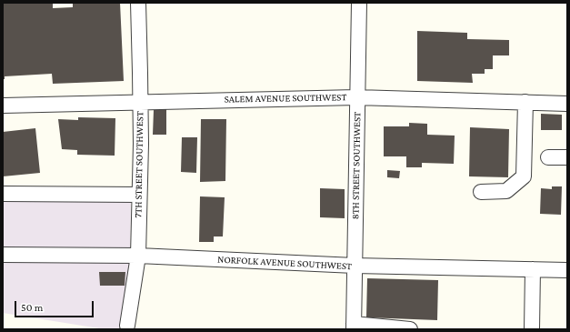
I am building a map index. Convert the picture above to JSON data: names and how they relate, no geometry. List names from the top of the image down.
{
  "streets": {
    "street": [
      "SALEM AVENUE SOUTHWEST",
      "7TH STREET SOUTHWEST",
      "8TH STREET SOUTHWEST",
      "NORFOLK AVENUE SOUTHWEST"
    ]
  },
  "crossings": [
    ["SALEM AVENUE SOUTHWEST", "7TH STREET SOUTHWEST"],
    ["SALEM AVENUE SOUTHWEST", "8TH STREET SOUTHWEST"],
    ["7TH STREET SOUTHWEST", "NORFOLK AVENUE SOUTHWEST"],
    ["8TH STREET SOUTHWEST", "NORFOLK AVENUE SOUTHWEST"]
  ],
  "scale_bar": "50 m"
}
